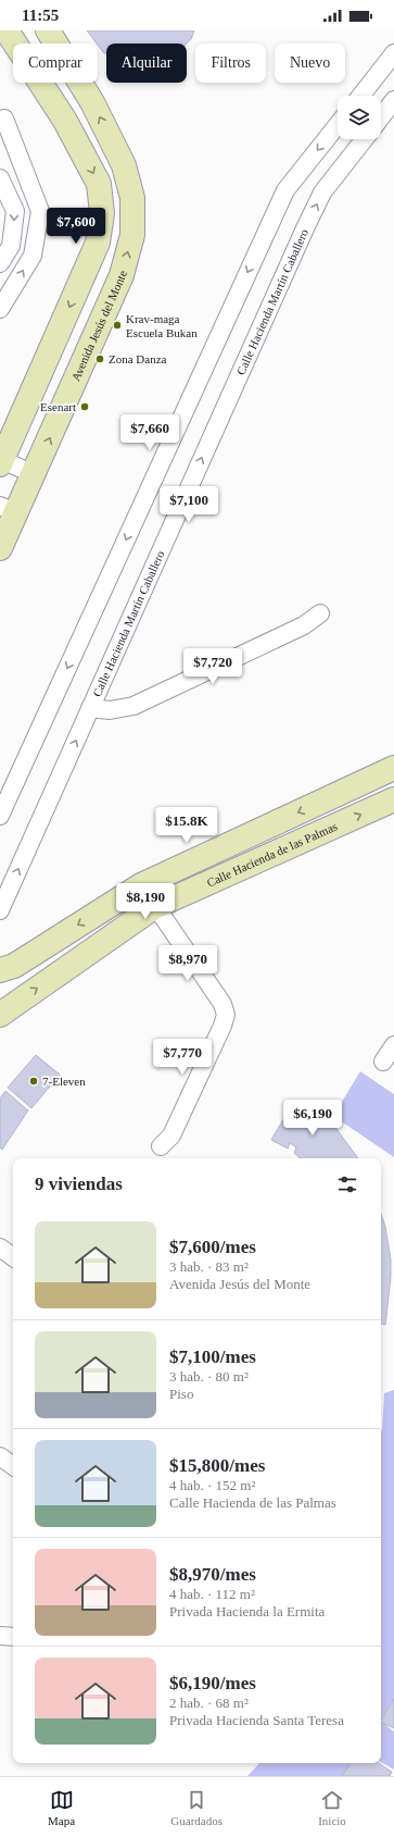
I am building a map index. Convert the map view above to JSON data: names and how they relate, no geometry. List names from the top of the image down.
{
  "streets": {
    "main road": ["Avenida Jesús del Monte", "Calle Hacienda de las Palmas"],
    "street": ["Calle Hacienda Martín Caballero"]
  },
  "places": [
    "Krav-maga Escuela Bukan",
    "Zona Danza",
    "Esenart",
    "7-Eleven"
  ],
  "page": {
    "status": "11:55",
    "chip": [
      "Comprar",
      "Alquilar",
      "Filtros",
      "Nuevo"
    ],
    "price": [
      "$7,600",
      "$7,660",
      "$7,100",
      "$7,720",
      "$15.8K",
      "$8,190",
      "$8,970",
      "$7,770",
      "$6,190"
    ],
    "heading": "9 viviendas",
    "list": [
      {
        "name": "$7,600/mes",
        "note": "3 hab. · 83 m² · Avenida Jesús del Monte"
      },
      {
        "name": "$7,100/mes",
        "note": "3 hab. · 80 m² · Piso"
      },
      {
        "name": "$15,800/mes",
        "note": "4 hab. · 152 m² · Calle Hacienda de las Palmas"
      },
      {
        "name": "$8,970/mes",
        "note": "4 hab. · 112 m² · Privada Hacienda la Ermita"
      },
      {
        "name": "$6,190/mes",
        "note": "2 hab. · 68 m² · Privada Hacienda Santa Teresa"
      }
    ],
    "tabs": ["Mapa", "Guardados", "Inicio"]
  }
}
